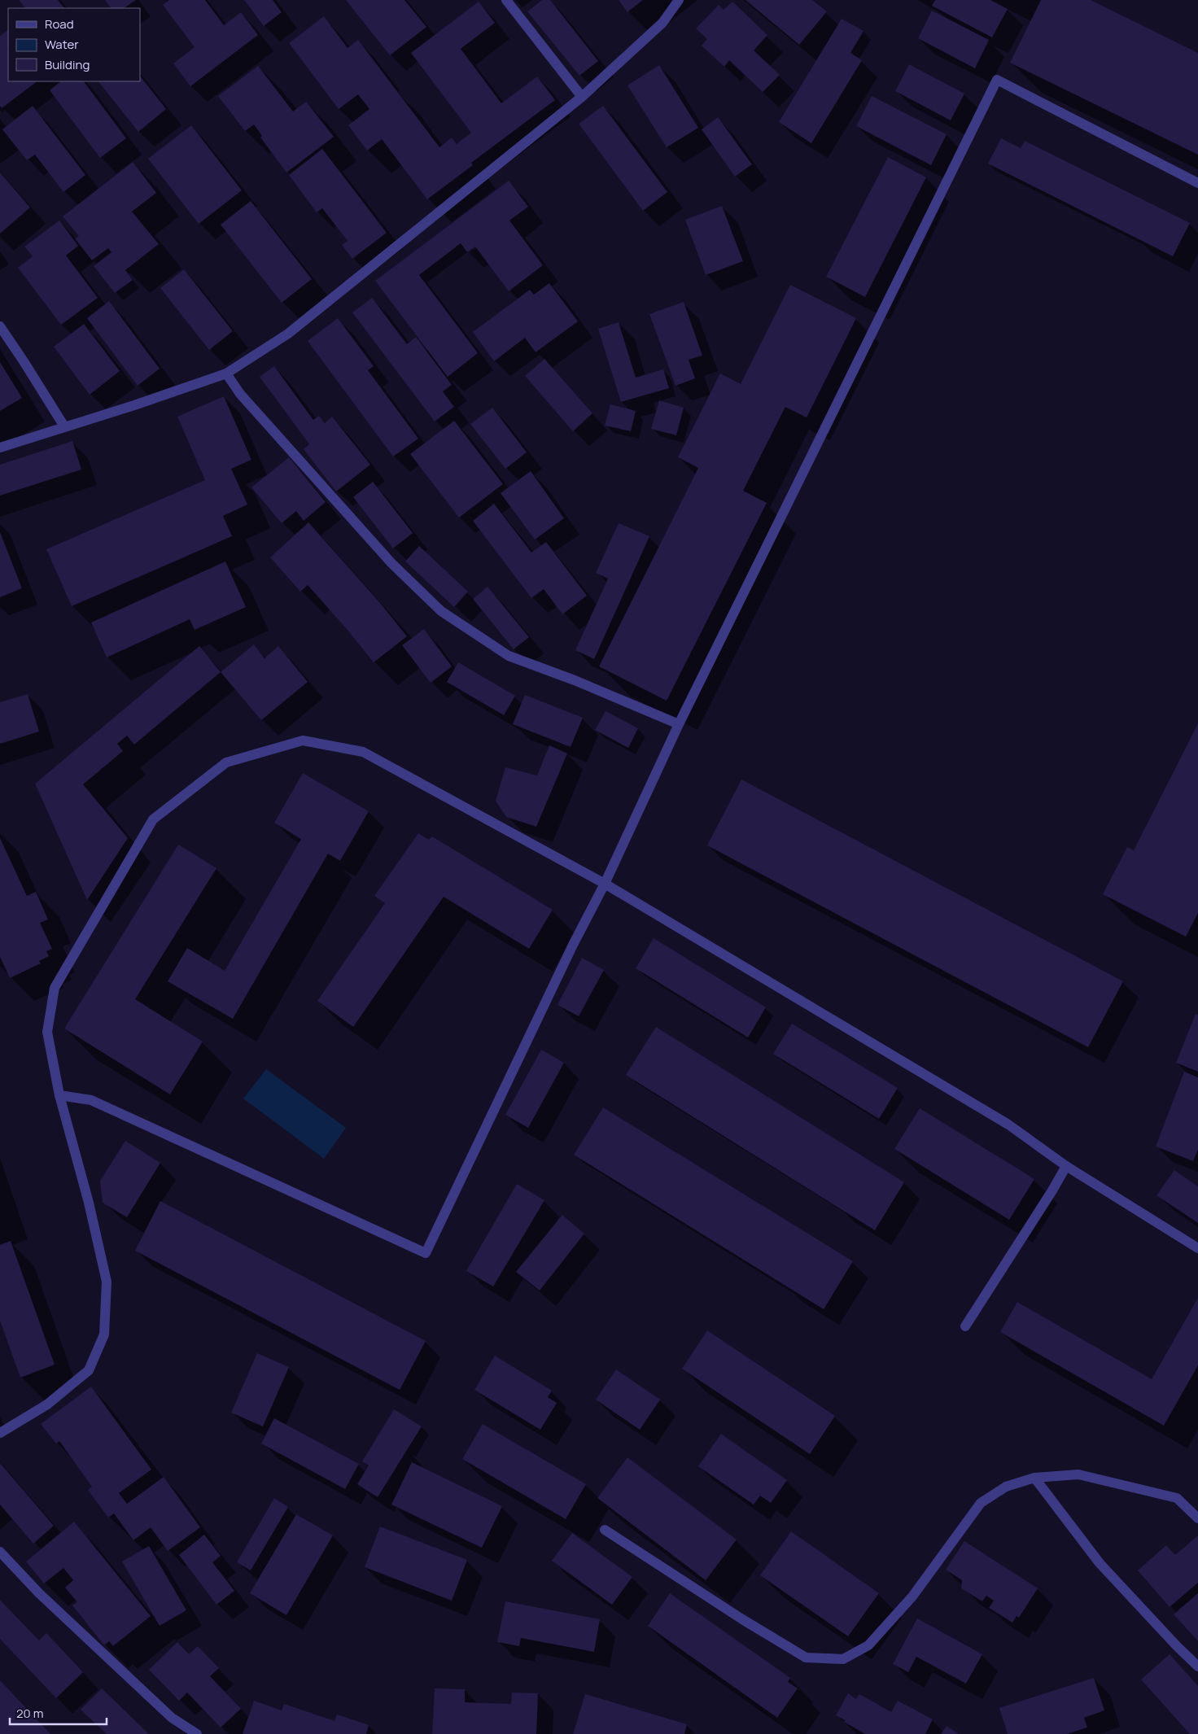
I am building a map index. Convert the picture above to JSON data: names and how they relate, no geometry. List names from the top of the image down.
{
  "legend": ["Road", "Water", "Building"],
  "scale_bar": "20 m"
}
